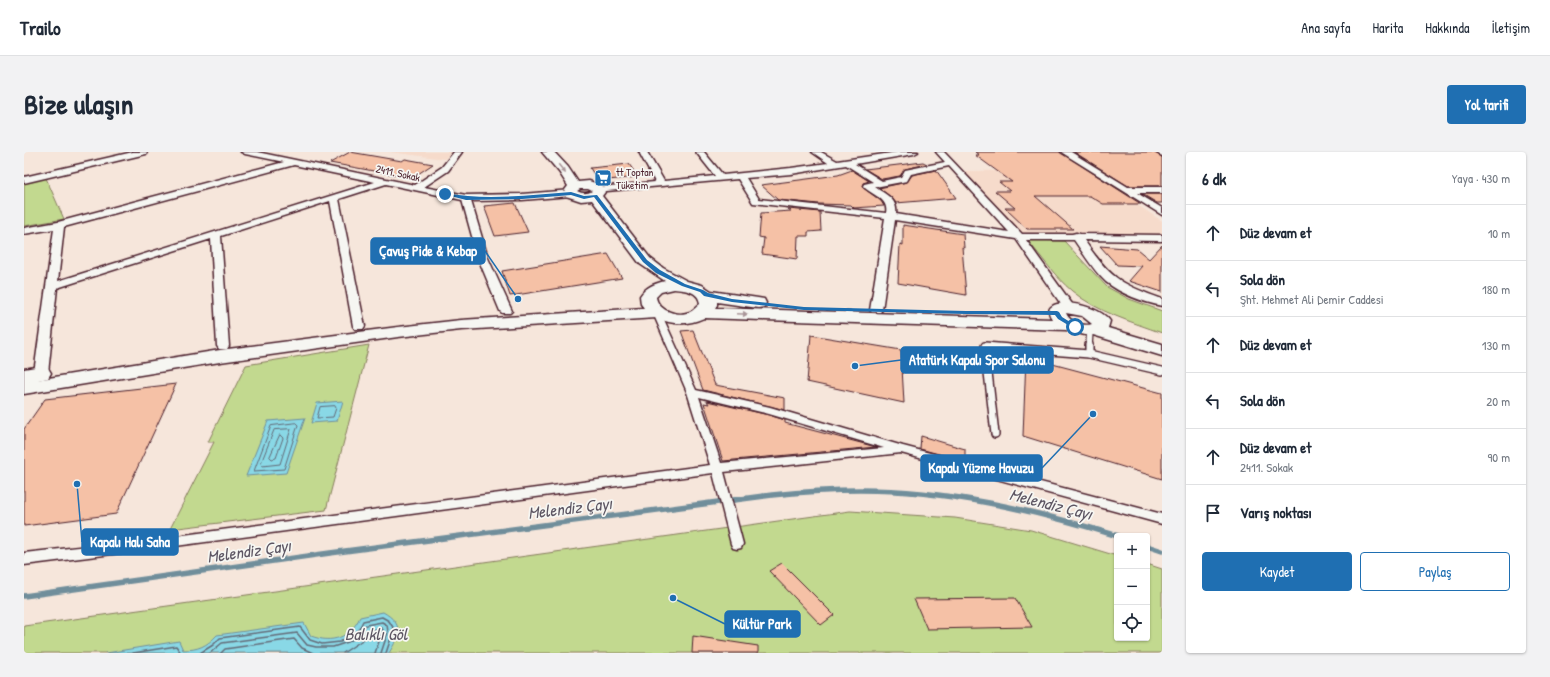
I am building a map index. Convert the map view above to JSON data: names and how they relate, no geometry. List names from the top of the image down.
{
  "streets": {
    "street": ["2411. Sokak"]
  },
  "water": ["Melendiz Çayı", "Balıklı Göl"],
  "places": {
    "supermarket": ["tt Toptan Tüketim"],
    "other": [
      "Çavuş Pide & Kebap",
      "Atatürk Kapalı Spor Salonu",
      "Kapalı Yüzme Havuzu",
      "Kapalı Halı Saha",
      "Kültür Park"
    ]
  },
  "page": {
    "header": "Trailo",
    "nav": [
      "Ana sayfa",
      "Harita",
      "Hakkında",
      "İletişim"
    ],
    "title": "Bize ulaşın",
    "buttons": [
      "Yol tarifi",
      ["Kaydet", "Paylaş"]
    ],
    "heading": ["6 dk", "Yaya · 430 m"],
    "list": [
      ["Düz devam et", "10 m"],
      ["Sola dön", "Şht. Mehmet Ali Demir Caddesi", "180 m"],
      ["Düz devam et", "130 m"],
      ["Sola dön", "20 m"],
      ["Düz devam et", "2411. Sokak", "90 m"],
      "Varış noktası"
    ],
    "map_buttons": ["+", "−"]
  }
}
